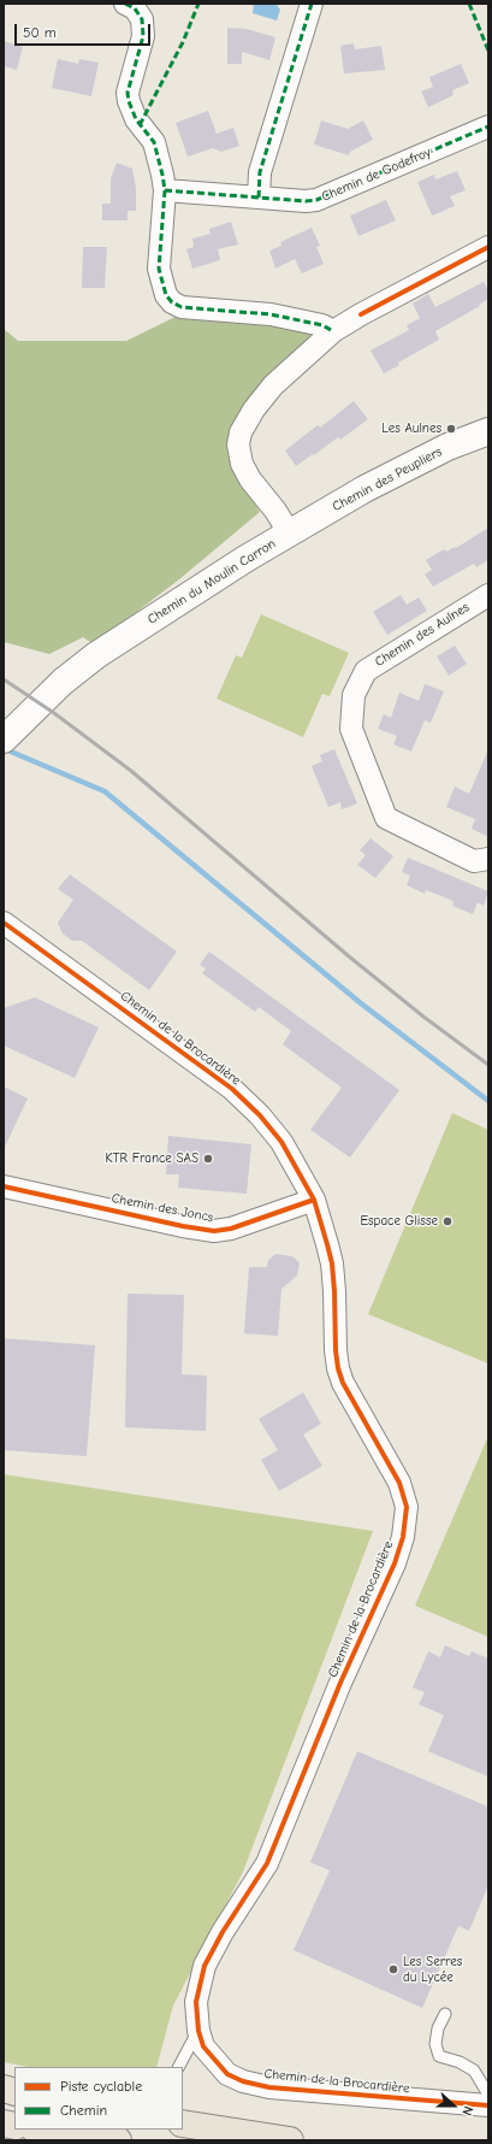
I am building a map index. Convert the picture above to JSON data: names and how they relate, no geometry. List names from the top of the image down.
{
  "streets": {
    "street": [
      "Chemin de Godefroy",
      "Chemin des Peupliers",
      "Chemin du Moulin Carron",
      "Chemin des Aulnes",
      "Chemin de la Brocardière",
      "Chemin des Joncs"
    ]
  },
  "crossings": [
    ["Chemin des Peupliers", "Chemin du Moulin Carron"],
    ["Chemin de la Brocardière", "Chemin des Joncs"]
  ],
  "places": [
    "Les Aulnes",
    "KTR France SAS",
    "Espace Glisse",
    "Les Serres du Lycée"
  ],
  "legend": ["Piste cyclable", "Chemin"],
  "scale_bar": "50 m",
  "north": "right"
}
